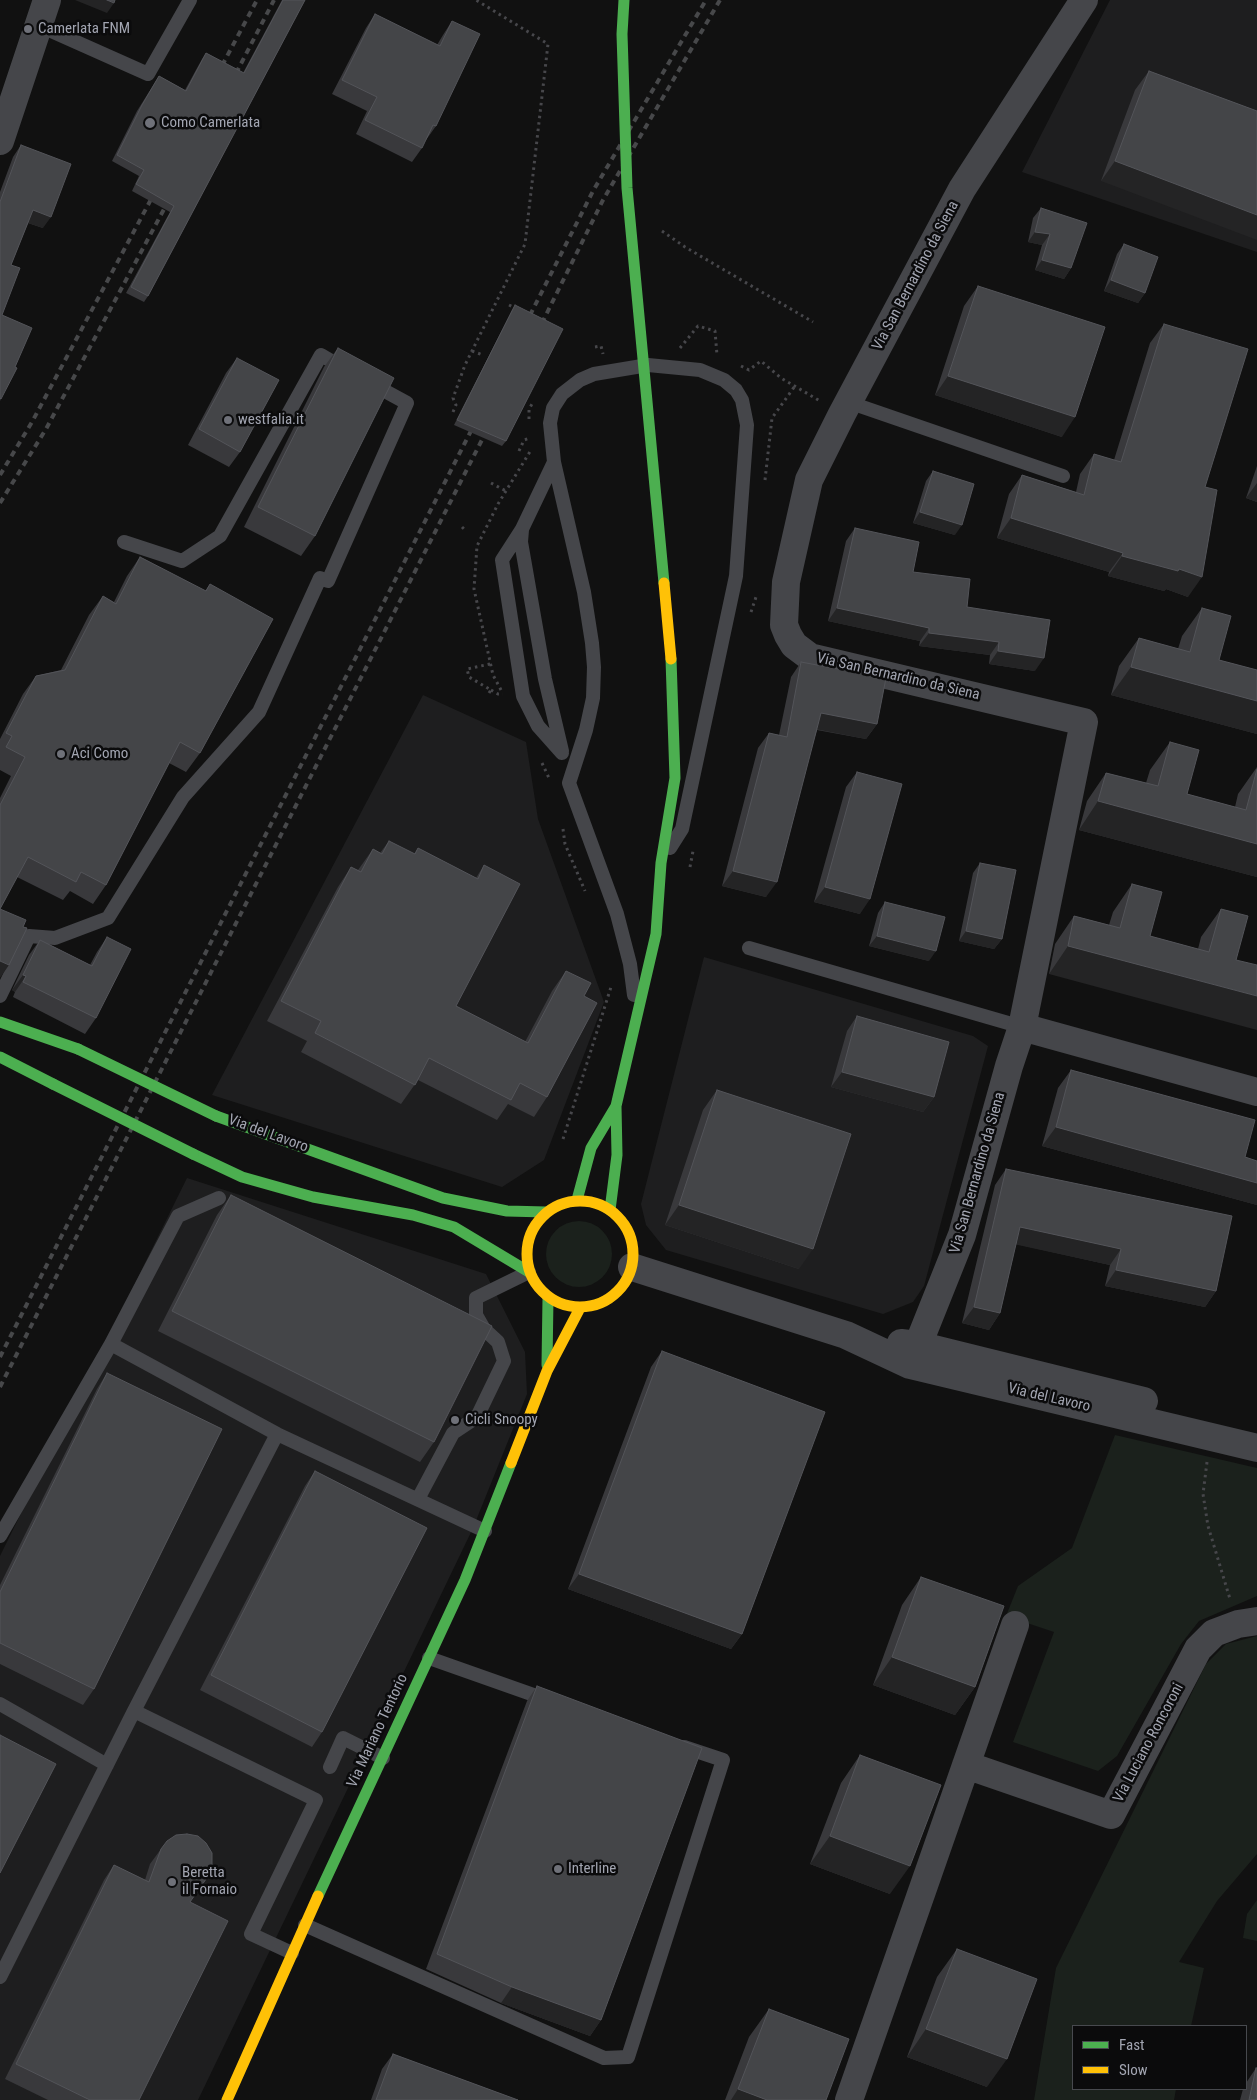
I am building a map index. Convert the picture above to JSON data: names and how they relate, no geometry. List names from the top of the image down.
{
  "streets": {
    "main road": ["Via del Lavoro", "Via Mariano Tentorio"],
    "street": ["Via San Bernardino da Siena", "Via Luciano Roncoroni"]
  },
  "crossings": [
    ["Via San Bernardino da Siena", "Via del Lavoro"]
  ],
  "places": [
    "Camerlata FNM",
    "Como Camerlata",
    "westfalia.it",
    "Aci Como",
    "Cicli Snoopy",
    "Interline",
    "Beretta il Fornaio"
  ],
  "legend": ["Fast", "Slow"]
}
